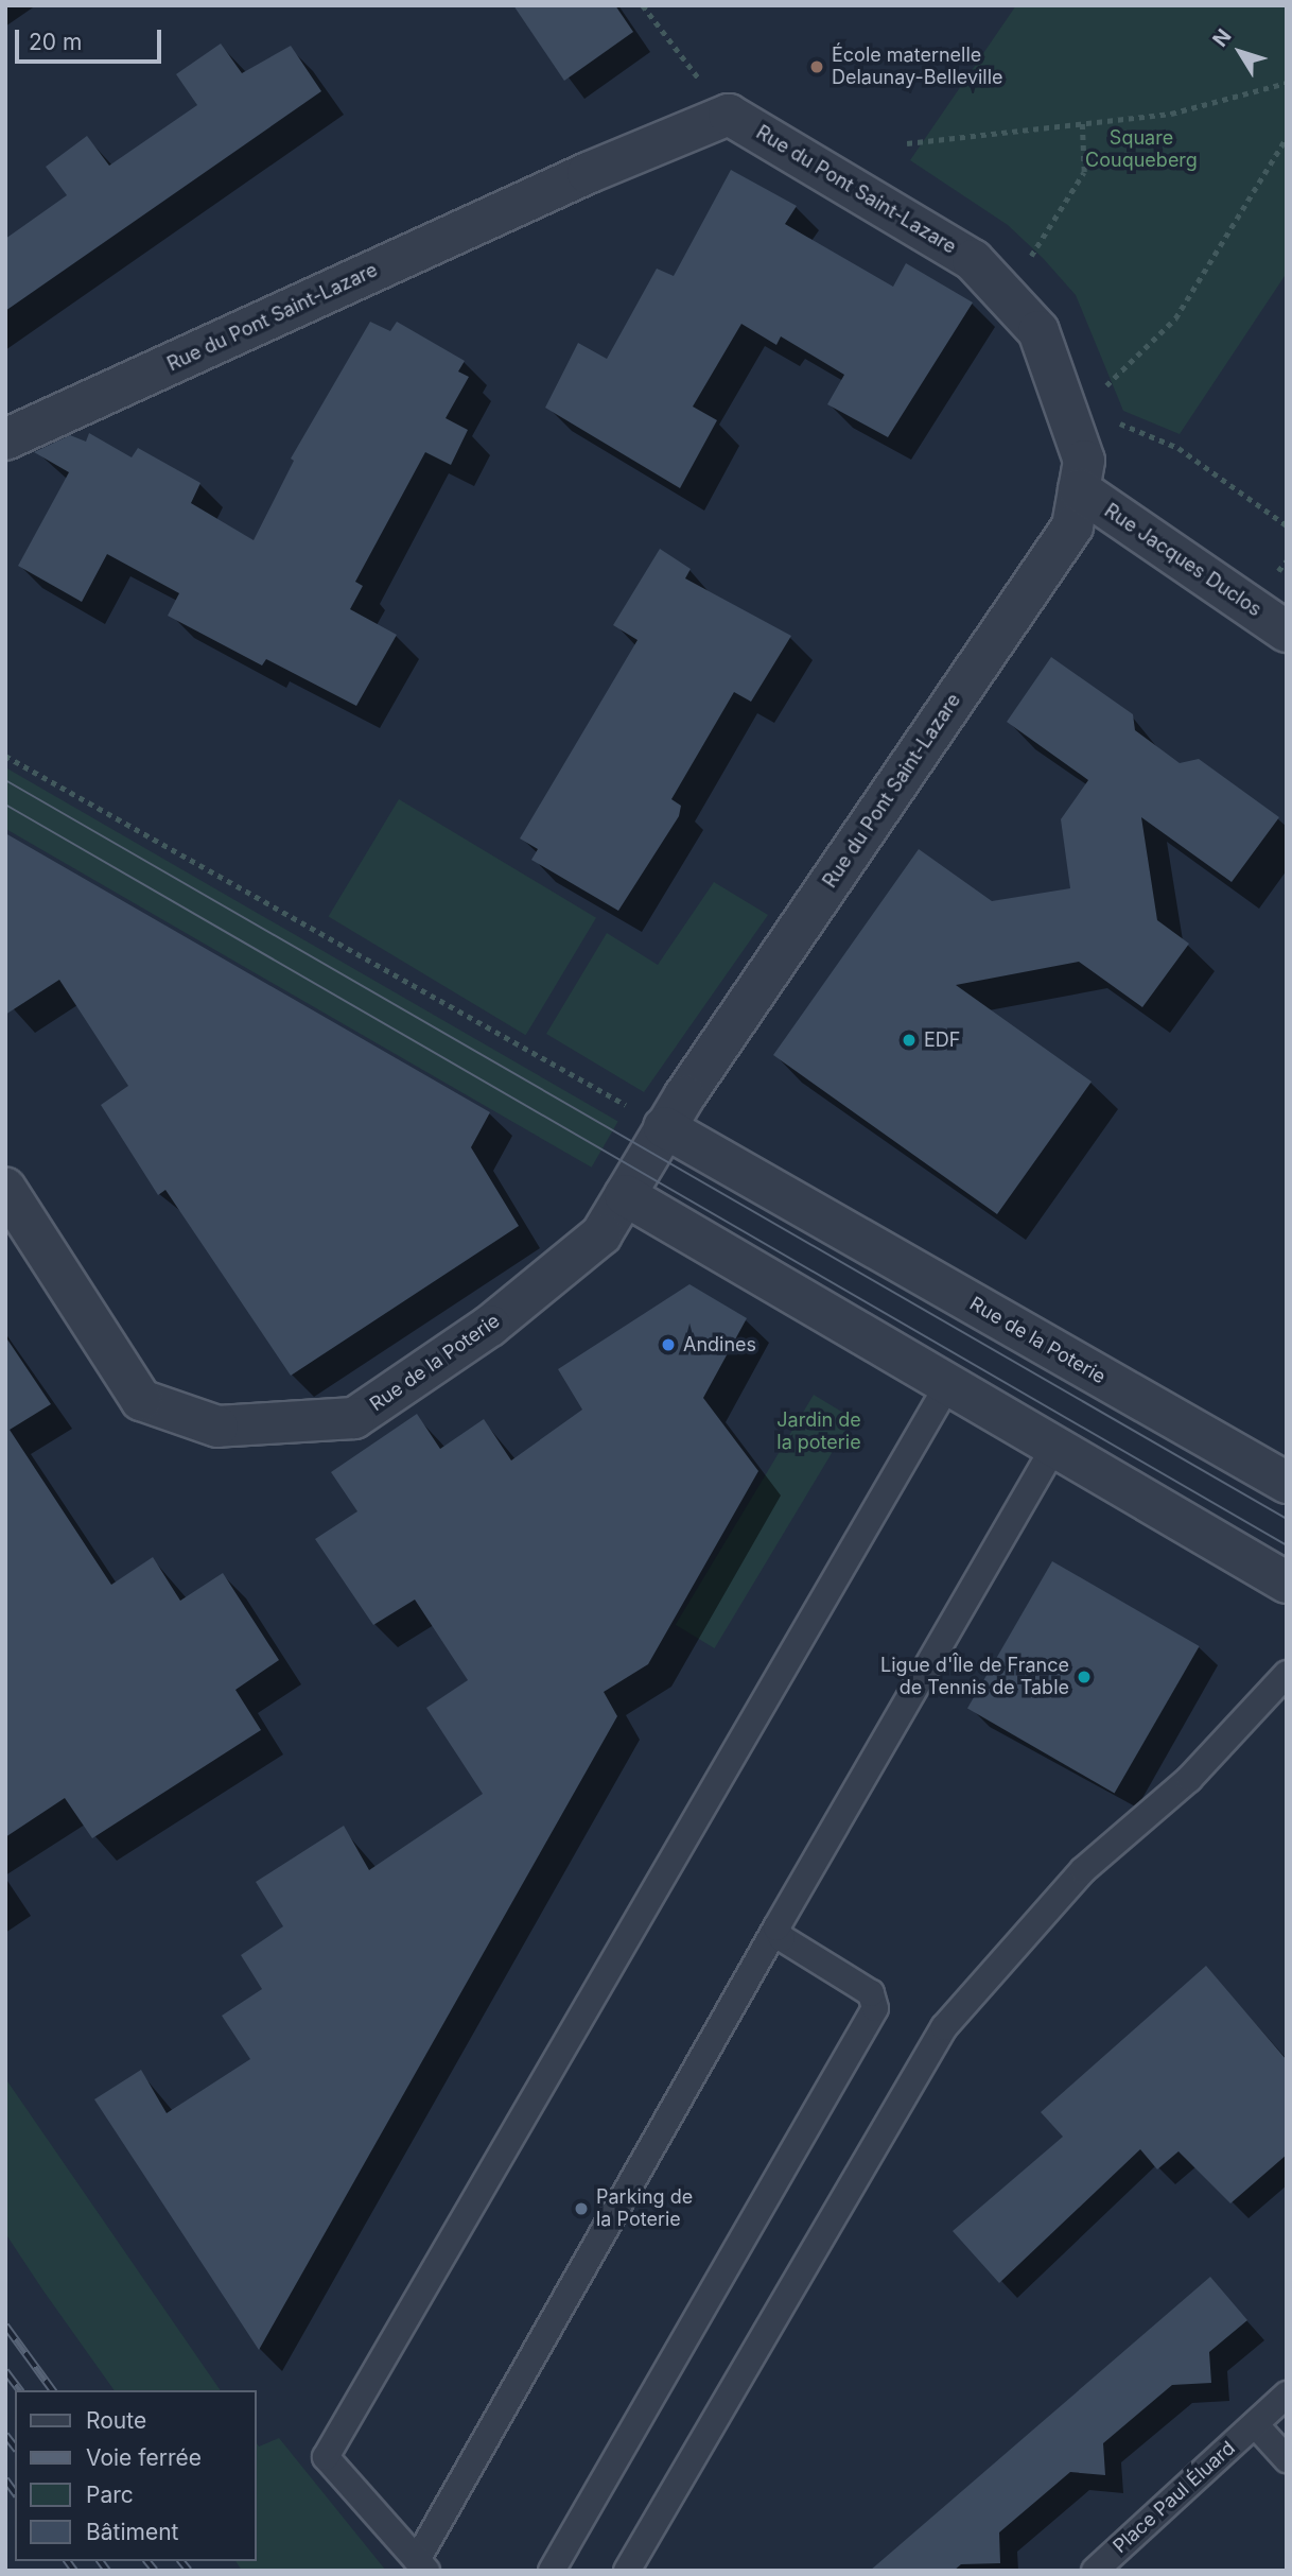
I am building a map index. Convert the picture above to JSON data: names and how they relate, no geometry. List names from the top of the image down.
{
  "streets": {
    "street": ["Rue du Pont Saint-Lazare", "Rue Jacques Duclos", "Rue de la Poterie"],
    "lane": ["Place Paul Éluard"]
  },
  "crossings": [
    ["Rue du Pont Saint-Lazare", "Rue Jacques Duclos"],
    ["Rue du Pont Saint-Lazare", "Rue de la Poterie"]
  ],
  "parks": ["Square Couqueberg", "Jardin de la poterie"],
  "places": [
    "École maternelle Delaunay-Belleville",
    "EDF",
    "Andines",
    "Ligue d'Île de France de Tennis de Table",
    "Parking de la Poterie"
  ],
  "legend": [
    "Route",
    "Voie ferrée",
    "Parc",
    "Bâtiment"
  ],
  "scale_bar": "20 m",
  "north": "top left"
}
